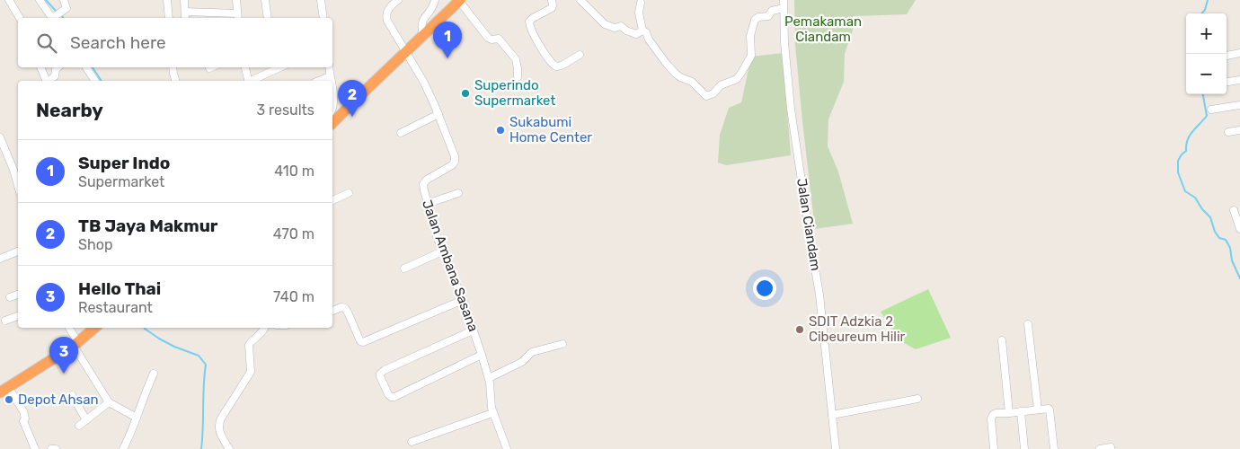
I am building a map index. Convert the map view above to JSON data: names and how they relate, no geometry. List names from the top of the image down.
{
  "streets": {
    "street": ["Jalan Ciandam", "Jalan Ambana Sasana"]
  },
  "parks": ["Pemakaman Ciandam"],
  "places": [
    "Superindo Supermarket",
    "Sukabumi Home Center",
    "SDIT Adzkia 2 Cibeureum Hilir",
    "Depot Ahsan"
  ],
  "page": {
    "map_buttons": ["+", "−"],
    "search": "Search here",
    "pins": ["1", "2", "3"],
    "heading": ["Nearby", "3 results"],
    "list": [
      {
        "mark": "1",
        "name": "Super Indo",
        "note": "Supermarket",
        "value": "410 m"
      },
      {
        "mark": "2",
        "name": "TB Jaya Makmur",
        "note": "Shop",
        "value": "470 m"
      },
      {
        "mark": "3",
        "name": "Hello Thai",
        "note": "Restaurant",
        "value": "740 m"
      }
    ]
  }
}
